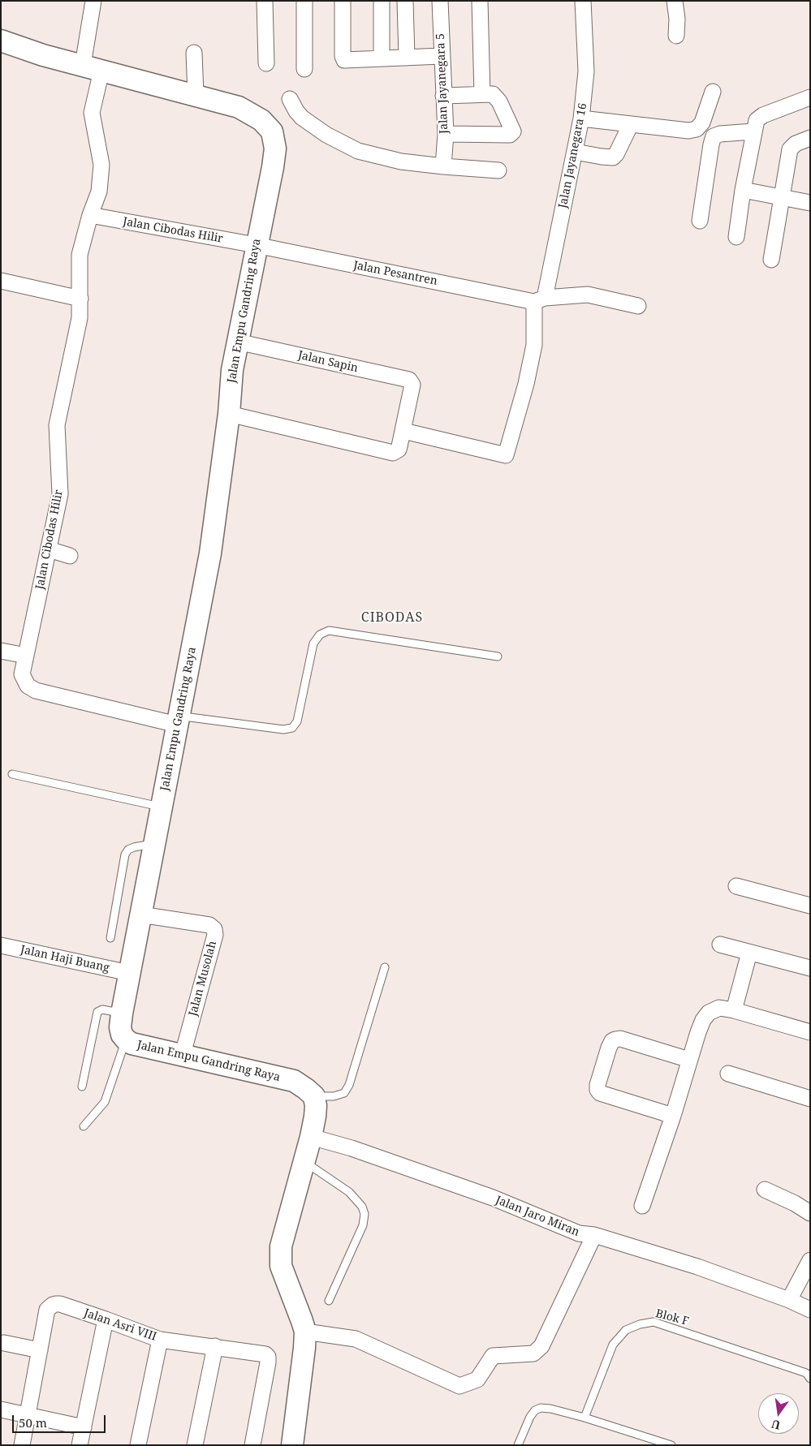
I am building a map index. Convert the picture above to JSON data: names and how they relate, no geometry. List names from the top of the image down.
{
  "streets": {
    "street": [
      "Jalan Jayanegara 5",
      "Jalan Jayanegara 16",
      "Jalan Cibodas Hilir",
      "Jalan Pesantren",
      "Jalan Empu Gandring Raya",
      "Jalan Sapin",
      "Jalan Haji Buang",
      "Jalan Musolah",
      "Jalan Jaro Miran",
      "Jalan Asri VIII"
    ],
    "lane": ["Blok F"]
  },
  "crossings": [
    ["Jalan Jayanegara 16", "Jalan Pesantren"],
    ["Jalan Jayanegara 16", "Jalan Sapin"],
    ["Jalan Cibodas Hilir", "Jalan Pesantren"],
    ["Jalan Cibodas Hilir", "Jalan Empu Gandring Raya"],
    ["Jalan Pesantren", "Jalan Empu Gandring Raya"],
    ["Jalan Empu Gandring Raya", "Jalan Sapin"],
    ["Jalan Empu Gandring Raya", "Jalan Haji Buang"],
    ["Jalan Empu Gandring Raya", "Jalan Musolah"]
  ],
  "districts": ["CIBODAS"],
  "scale_bar": "50 m",
  "north": "bottom"
}
